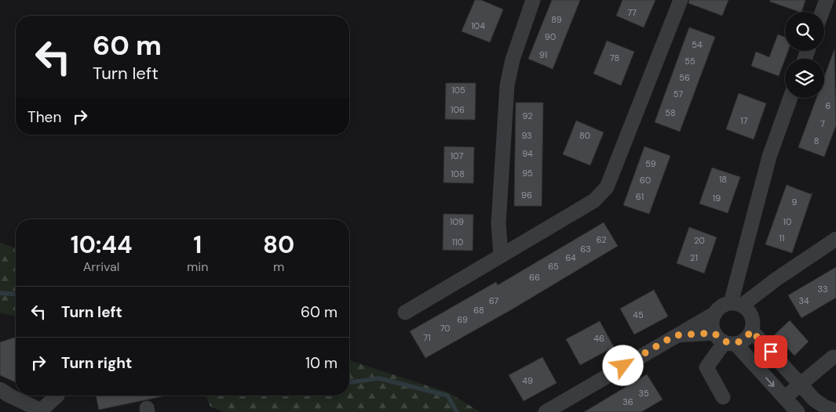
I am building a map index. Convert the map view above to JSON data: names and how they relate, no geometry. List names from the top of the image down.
{
  "house_numbers": [
    "77",
    "89",
    "104",
    "90",
    "54",
    "91",
    "78",
    "55",
    "56",
    "105",
    "57",
    "6",
    "106",
    "58",
    "92",
    "17",
    "7",
    "93",
    "80",
    "8",
    "94",
    "107",
    "59",
    "95",
    "108",
    "18",
    "60",
    "96",
    "61",
    "19",
    "9",
    "109",
    "10",
    "11",
    "62",
    "20",
    "110",
    "63",
    "64",
    "21",
    "65",
    "66",
    "33",
    "67",
    "34",
    "68",
    "45",
    "69",
    "70",
    "71",
    "46",
    "49",
    "35",
    "36"
  ],
  "page": {
    "turn": ["60 m", "Turn left"],
    "then": "Then",
    "eta": [
      "10:44",
      "Arrival",
      "1",
      "min",
      "80",
      "m"
    ],
    "list": [
      {
        "name": "Turn left",
        "value": "60 m"
      },
      {
        "name": "Turn right",
        "value": "10 m"
      }
    ]
  }
}
